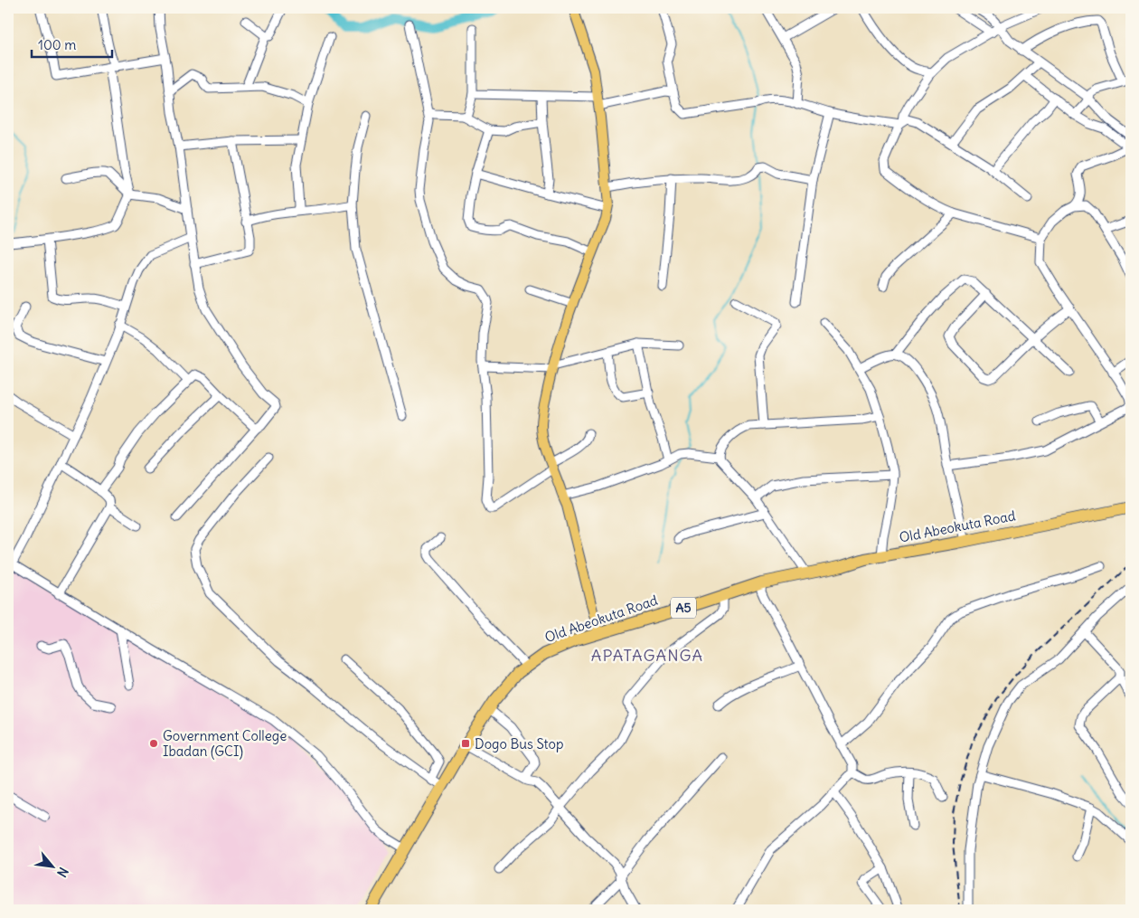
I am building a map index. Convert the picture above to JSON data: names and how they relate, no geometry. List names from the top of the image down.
{
  "streets": {
    "highway": ["Old Abeokuta Road", "A5"]
  },
  "districts": ["APATAGANGA"],
  "places": {
    "other": ["Government College Ibadan (GCI)"],
    "transit": ["Dogo Bus Stop"]
  },
  "scale_bar": "100 m",
  "north": "bottom right"
}
